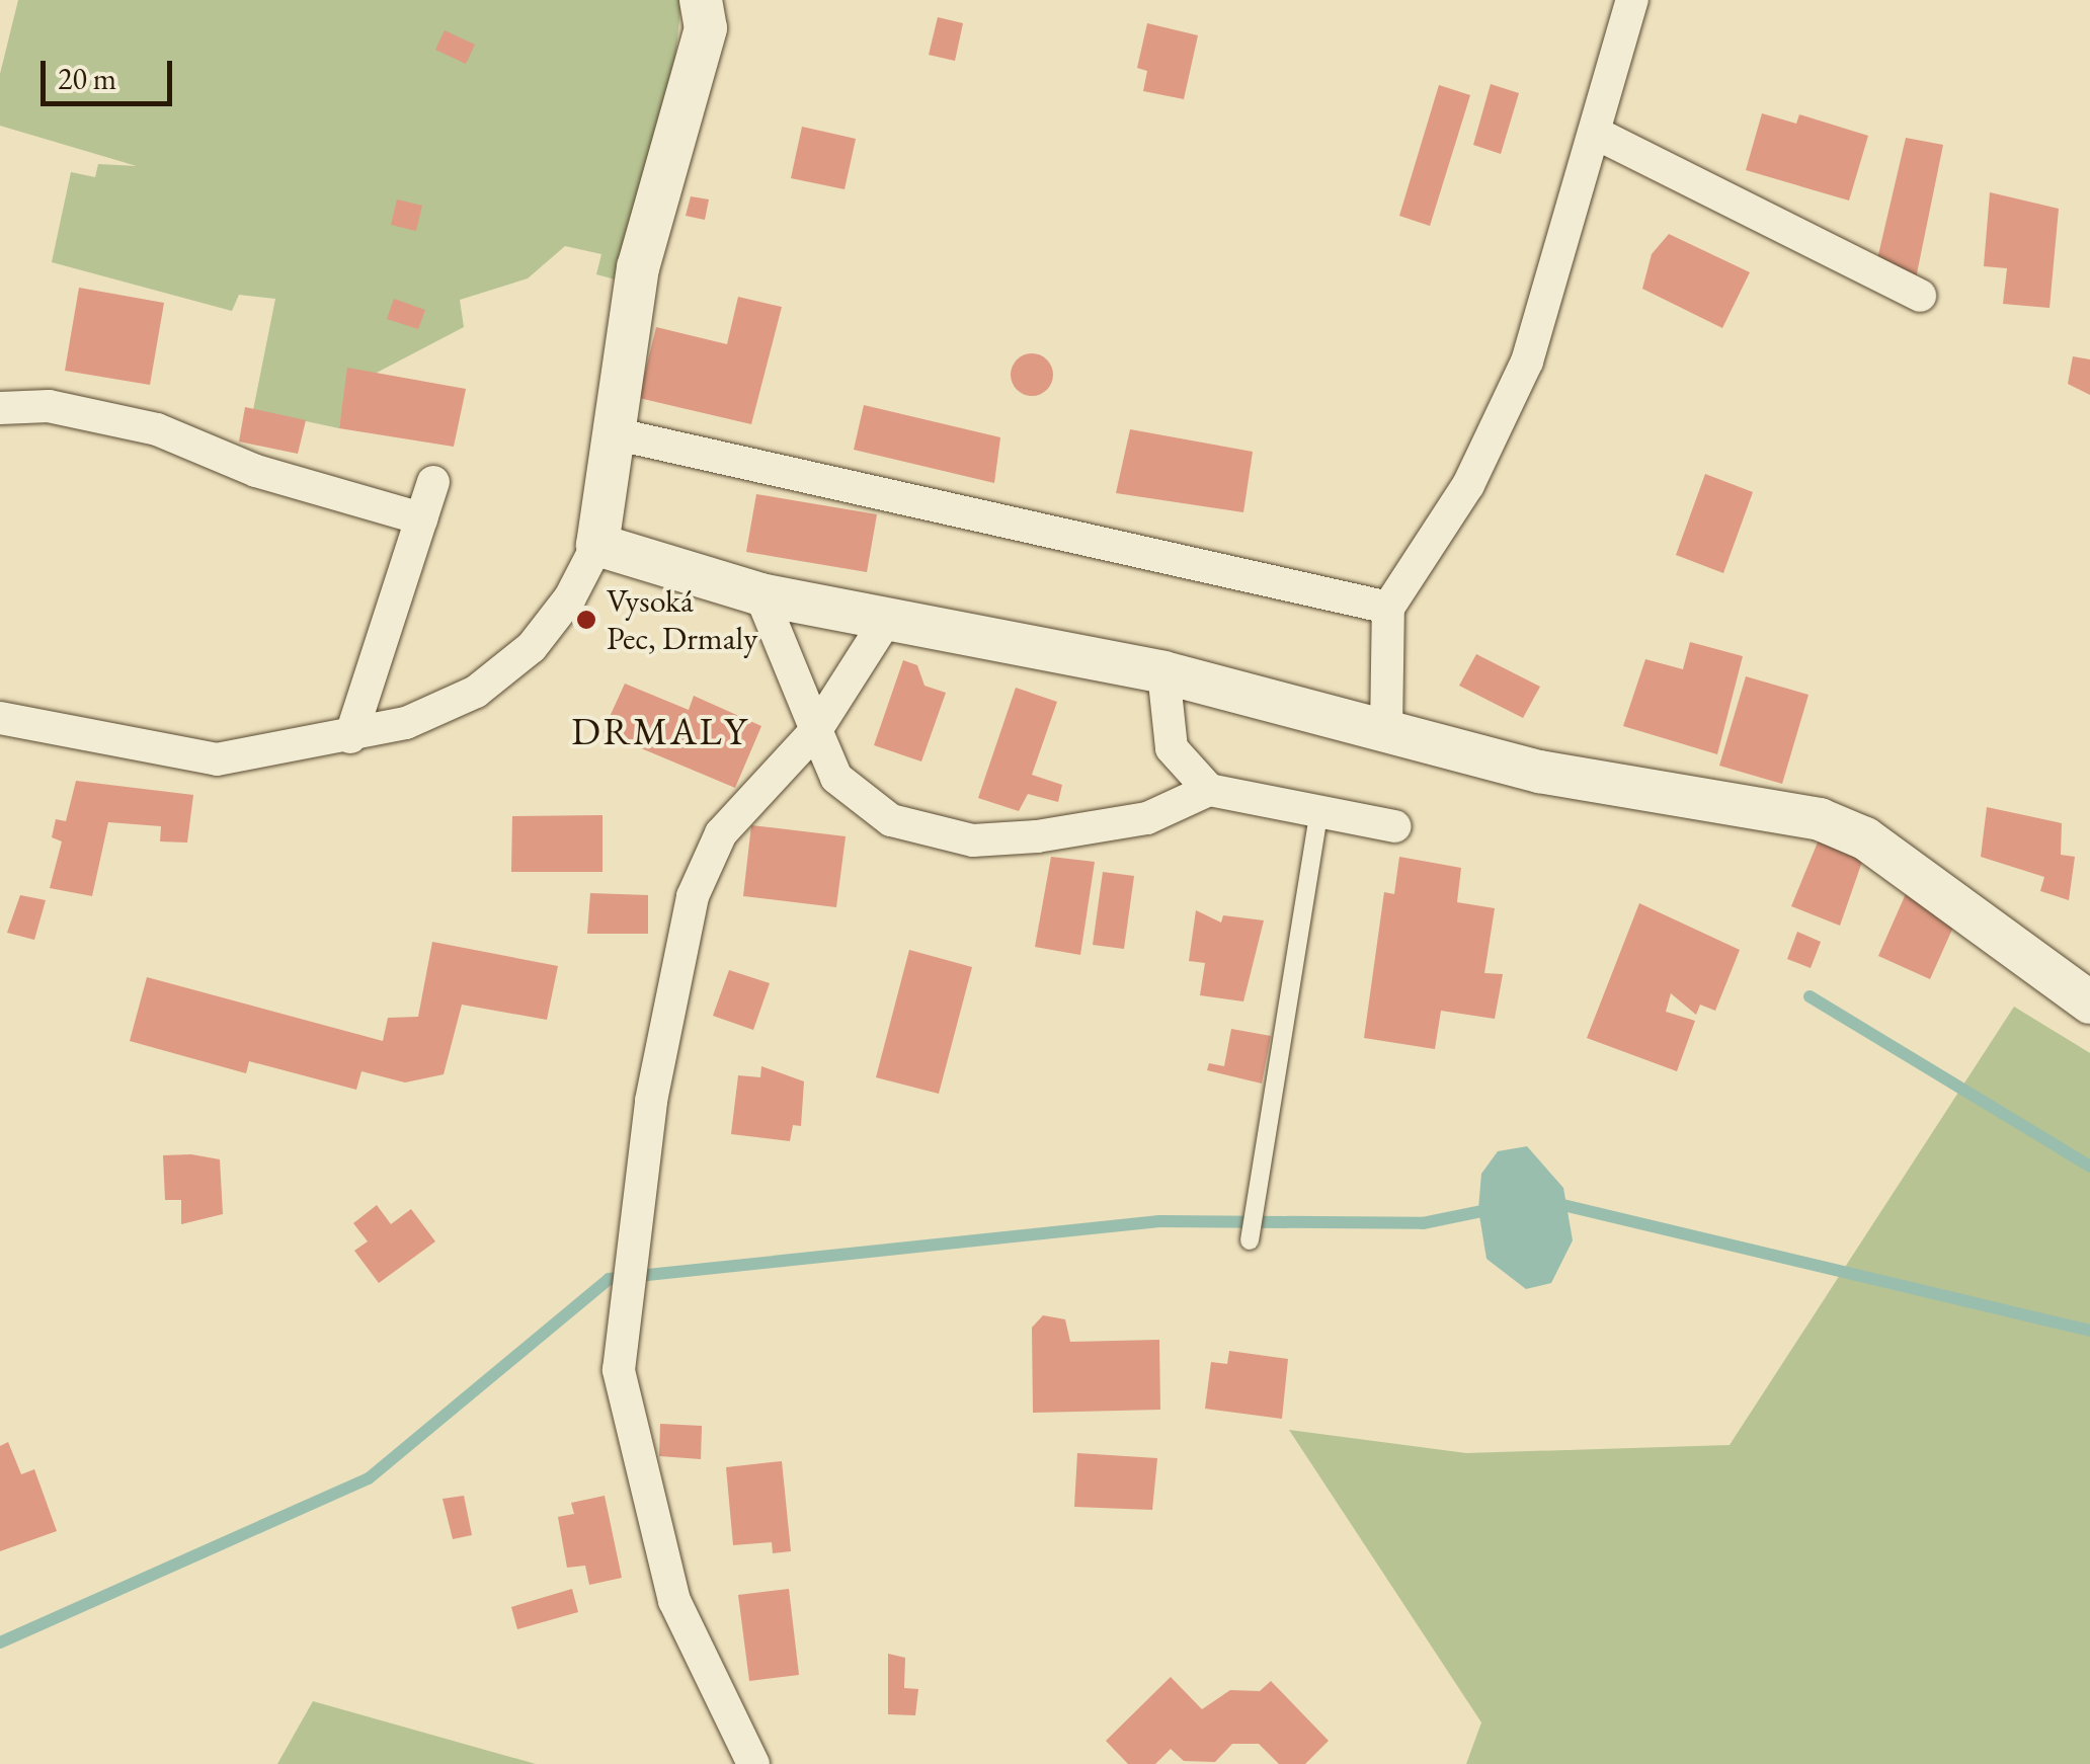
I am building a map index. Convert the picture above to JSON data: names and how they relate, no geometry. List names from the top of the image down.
{
  "districts": ["DRMALY"],
  "places": ["Vysoká Pec, Drmaly"],
  "scale_bar": "20 m"
}
